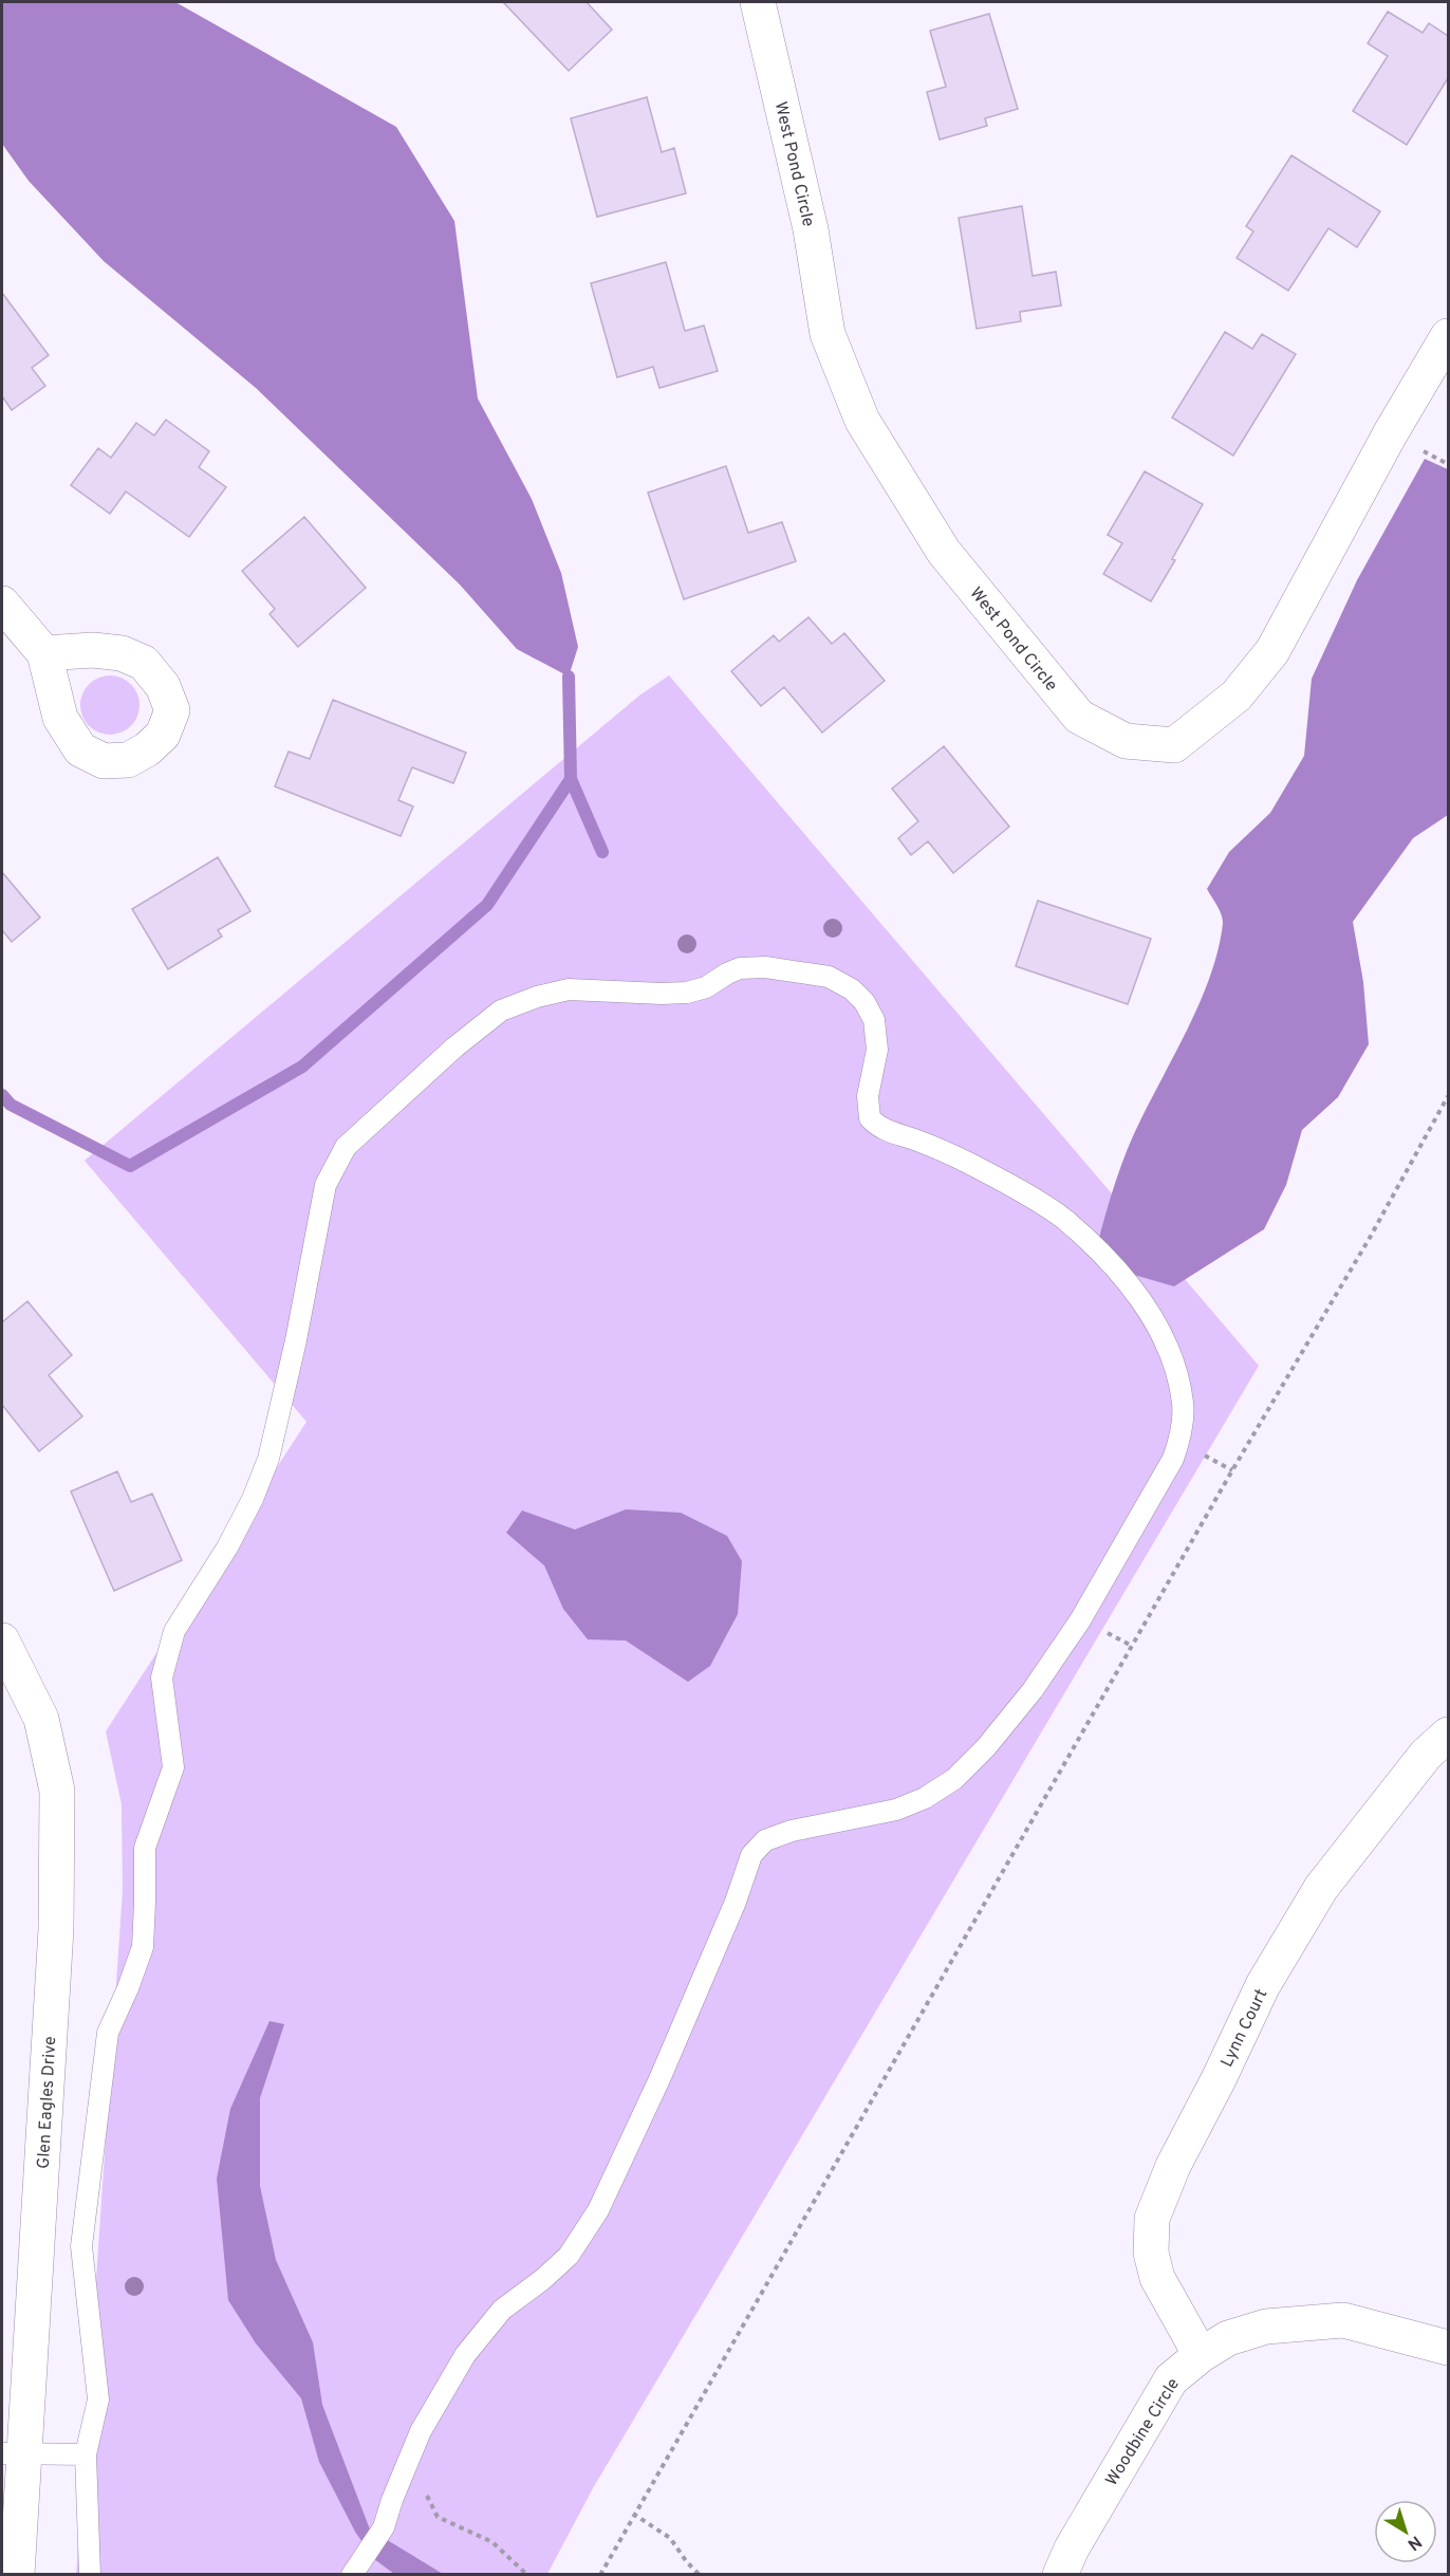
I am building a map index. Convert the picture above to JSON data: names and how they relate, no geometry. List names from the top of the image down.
{
  "streets": {
    "street": [
      "West Pond Circle",
      "Lynn Court",
      "Glen Eagles Drive",
      "Woodbine Circle"
    ]
  },
  "crossings": [
    ["Lynn Court", "Woodbine Circle"]
  ],
  "north": "bottom right"
}
